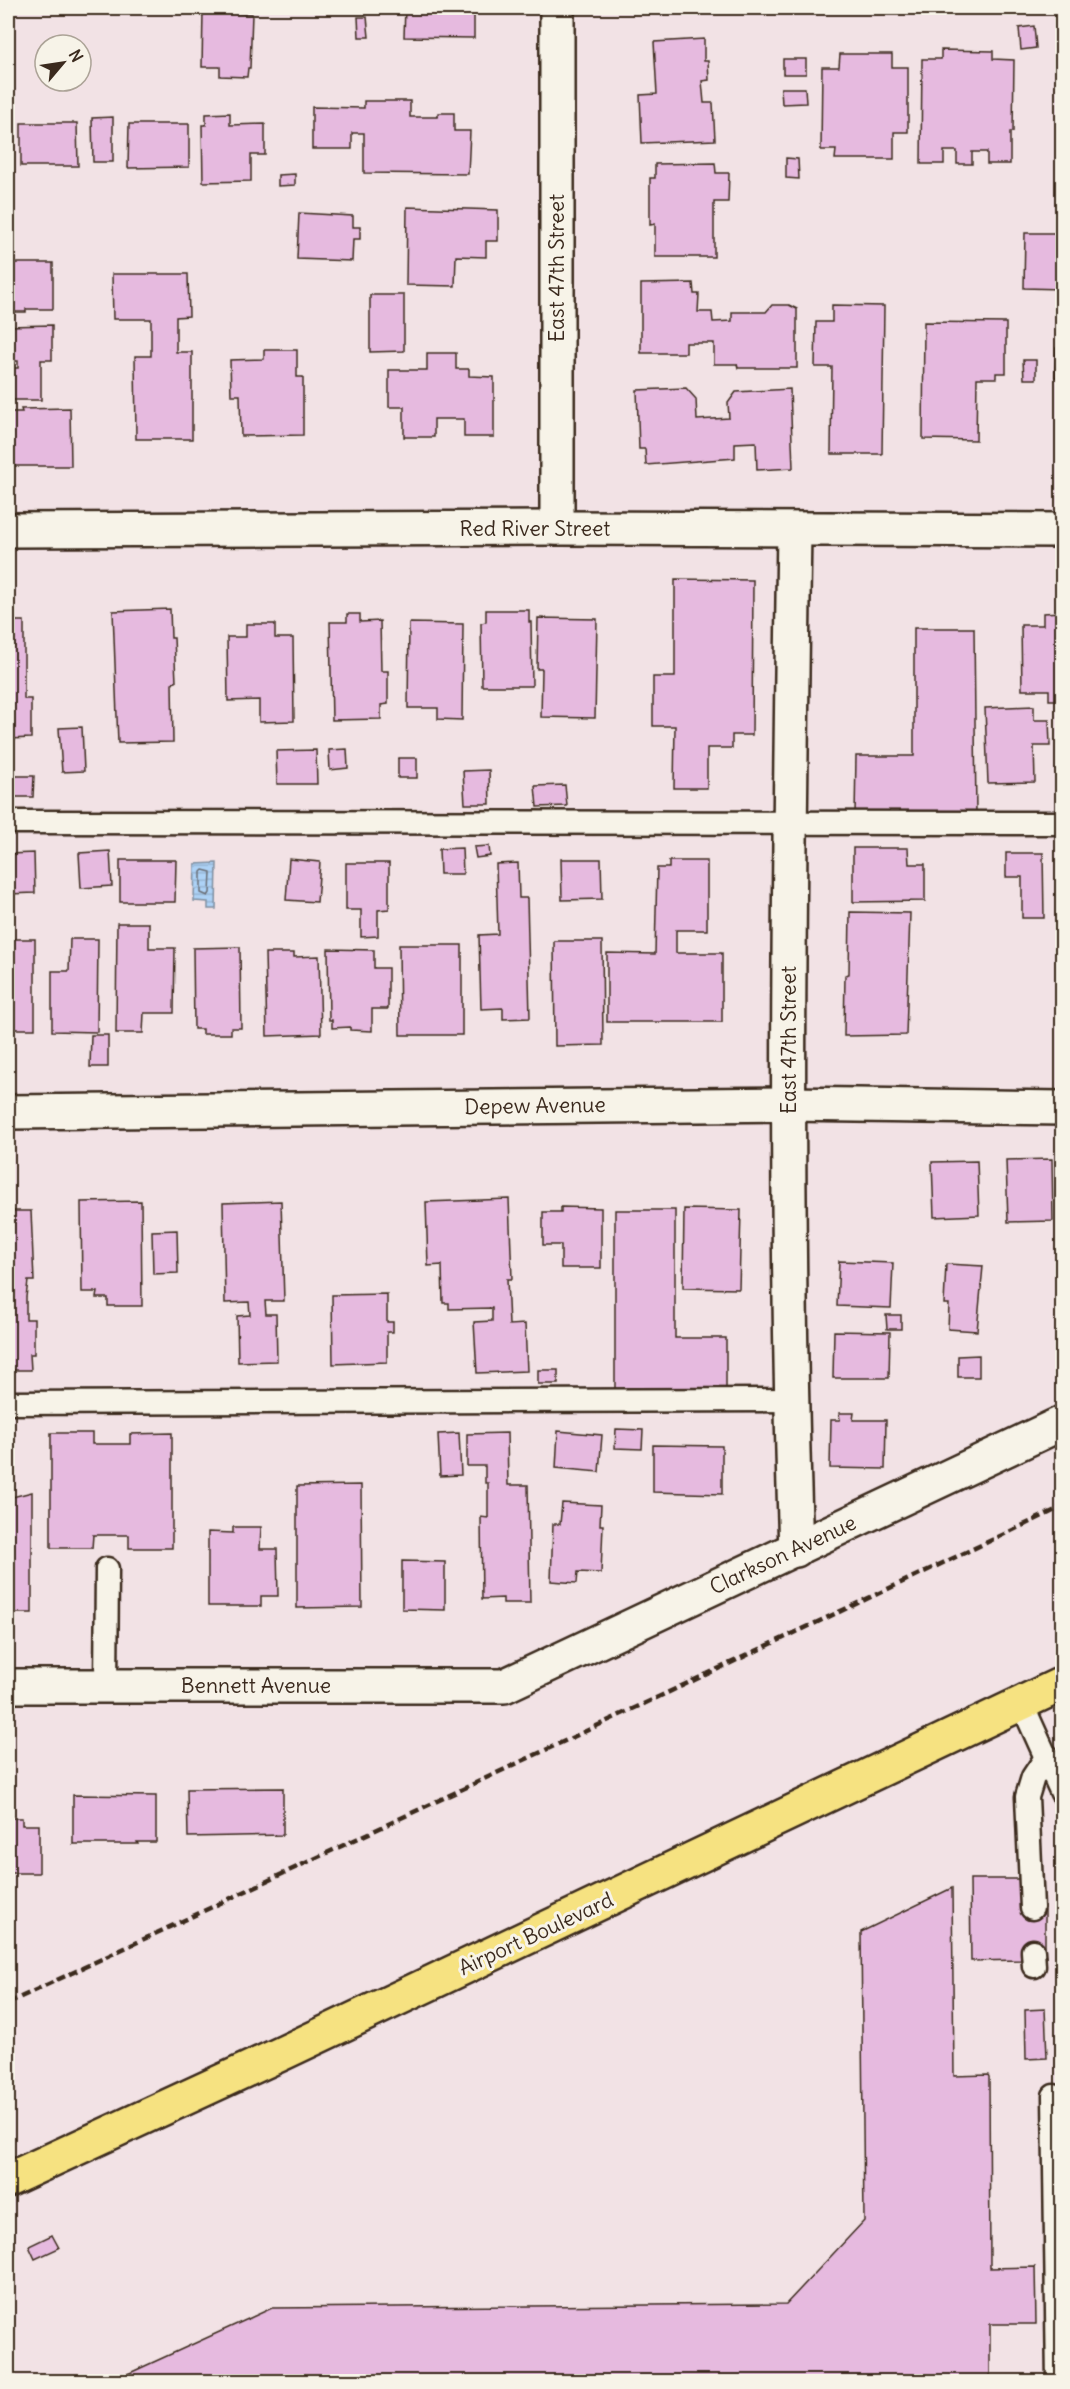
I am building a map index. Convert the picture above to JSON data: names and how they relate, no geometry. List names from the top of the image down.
{
  "streets": {
    "main road": ["Airport Boulevard"],
    "street": [
      "East 47th Street",
      "Red River Street",
      "Depew Avenue",
      "Clarkson Avenue",
      "Bennett Avenue"
    ]
  },
  "crossings": [
    ["East 47th Street", "Red River Street"],
    ["East 47th Street", "Depew Avenue"],
    ["East 47th Street", "Clarkson Avenue"],
    ["Clarkson Avenue", "Bennett Avenue"]
  ],
  "north": "top right"
}
